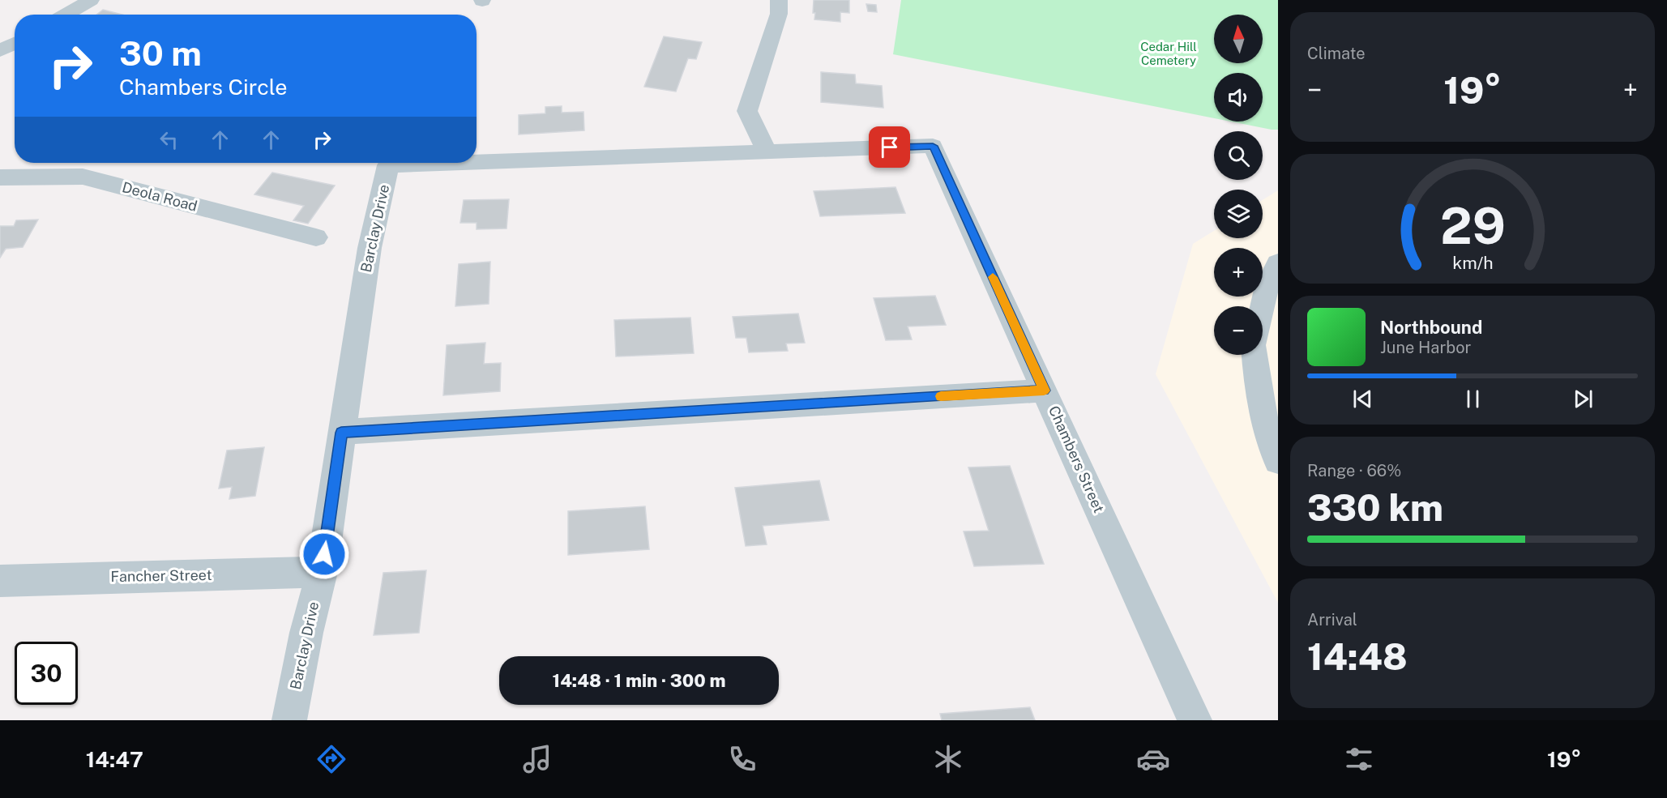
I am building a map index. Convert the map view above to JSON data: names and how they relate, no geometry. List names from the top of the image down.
{
  "streets": {
    "street": [
      "Deola Road",
      "Barclay Drive",
      "Chambers Street",
      "Fancher Street"
    ]
  },
  "crossings": [
    ["Barclay Drive", "Chambers Street"],
    ["Barclay Drive", "Fancher Street"]
  ],
  "parks": ["Cedar Hill Cemetery"],
  "north": "top",
  "page": {
    "tile": [
      "Climate",
      ["Range · 66%", "330 km"],
      ["Arrival", "14:48"]
    ],
    "map_buttons": ["+", "−"],
    "turn": ["30 m", "Chambers Circle"],
    "heat": ["−", "19°", "+"],
    "song": ["Northbound", "June Harbor"],
    "limit": "30",
    "trip": "14:48 · 1 min · 300 m",
    "tabs": ["14:47", "19°"],
    "gauge": ["29", "km/h"]
  }
}
